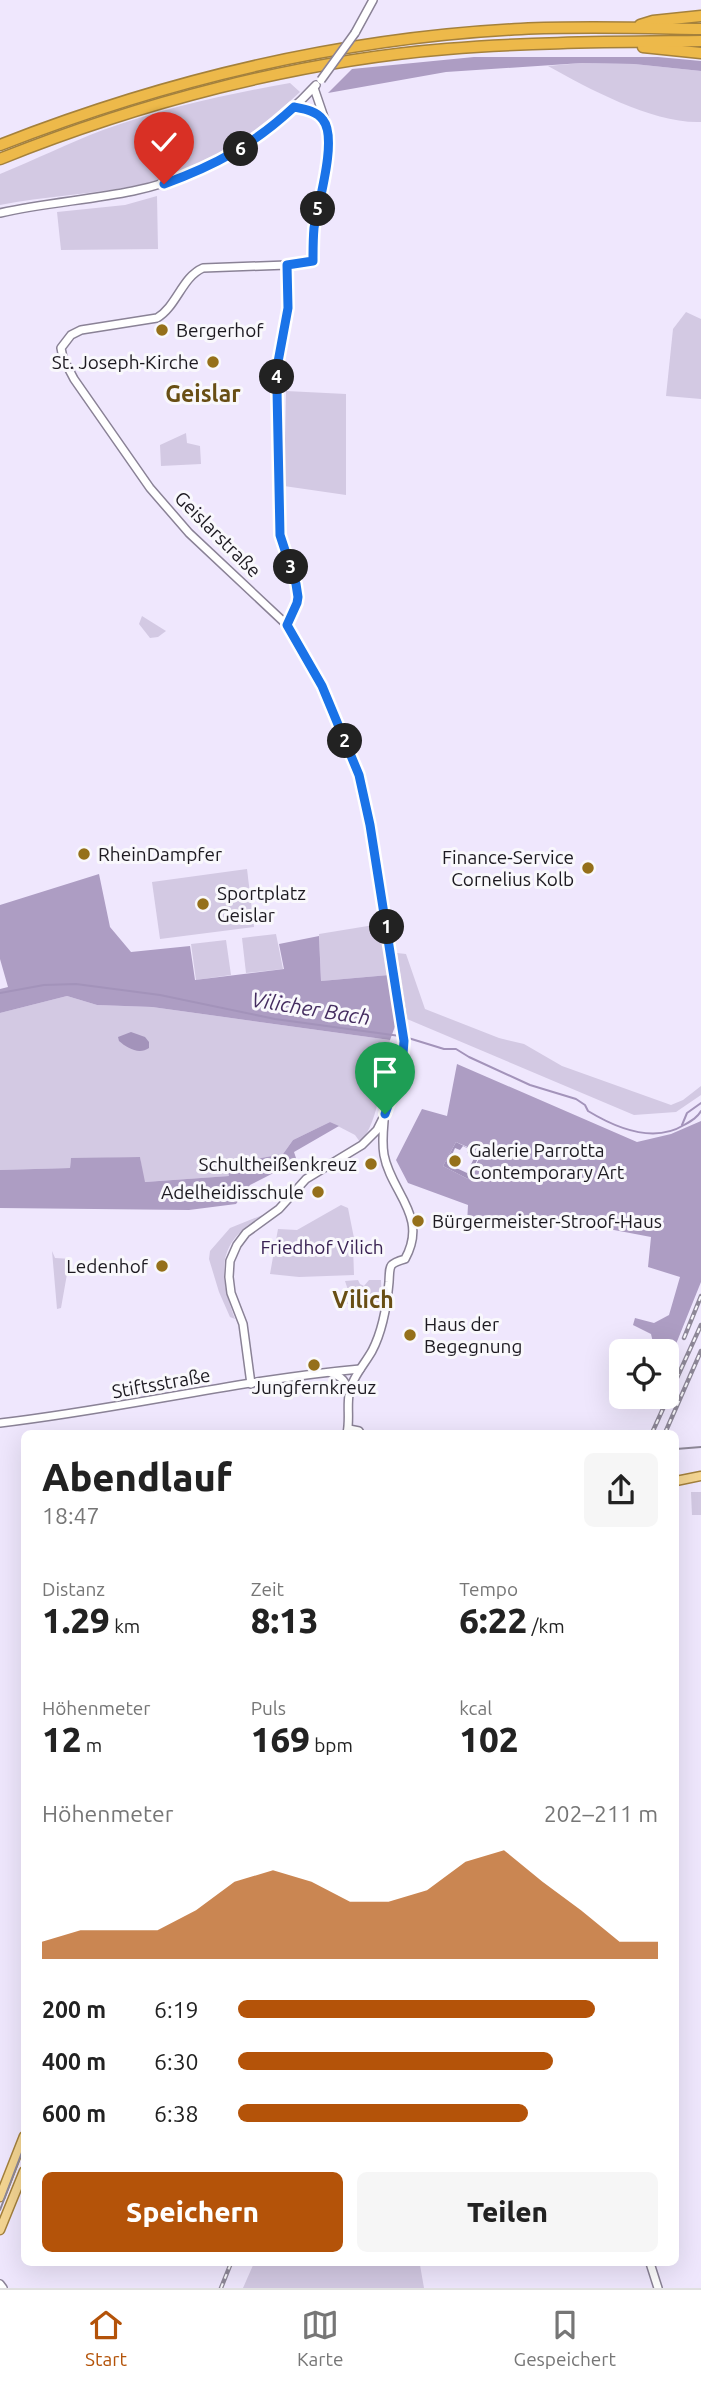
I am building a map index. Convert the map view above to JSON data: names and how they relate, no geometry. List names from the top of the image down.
{
  "streets": {
    "street": ["Geislarstraße", "Stiftsstraße"]
  },
  "districts": ["Geislar", "Vilich"],
  "water": ["Vilicher Bach"],
  "parks": ["Friedhof Vilich"],
  "places": [
    "Bergerhof",
    "St. Joseph-Kirche",
    "RheinDampfer",
    "Finance-Service Cornelius Kolb",
    "Sportplatz Geislar",
    "Galerie Parrotta Contemporary Art",
    "Schultheißenkreuz",
    "Adelheidisschule",
    "Bürgermeister-Stroof-Haus",
    "Ledenhof",
    "Haus der Begegnung",
    "Jungfernkreuz"
  ],
  "page": {
    "pins": [
      "6",
      "5",
      "4",
      "3",
      "2",
      "1"
    ],
    "heading": ["Abendlauf", "18:47"],
    "stats": [
      ["Distanz", "1.29 km"],
      ["Zeit", "8:13"],
      ["Tempo", "6:22 /km"],
      ["Höhenmeter", "12 m"],
      ["Puls", "169 bpm"],
      ["kcal", "102"]
    ],
    "chart": ["Höhenmeter", "202–211 m"],
    "list": [
      {
        "name": "200 m",
        "note": "6:19"
      },
      {
        "name": "400 m",
        "note": "6:30"
      },
      {
        "name": "600 m",
        "note": "6:38"
      }
    ],
    "buttons": ["Speichern", "Teilen"],
    "tabs": ["Start", "Karte", "Gespeichert"]
  }
}
